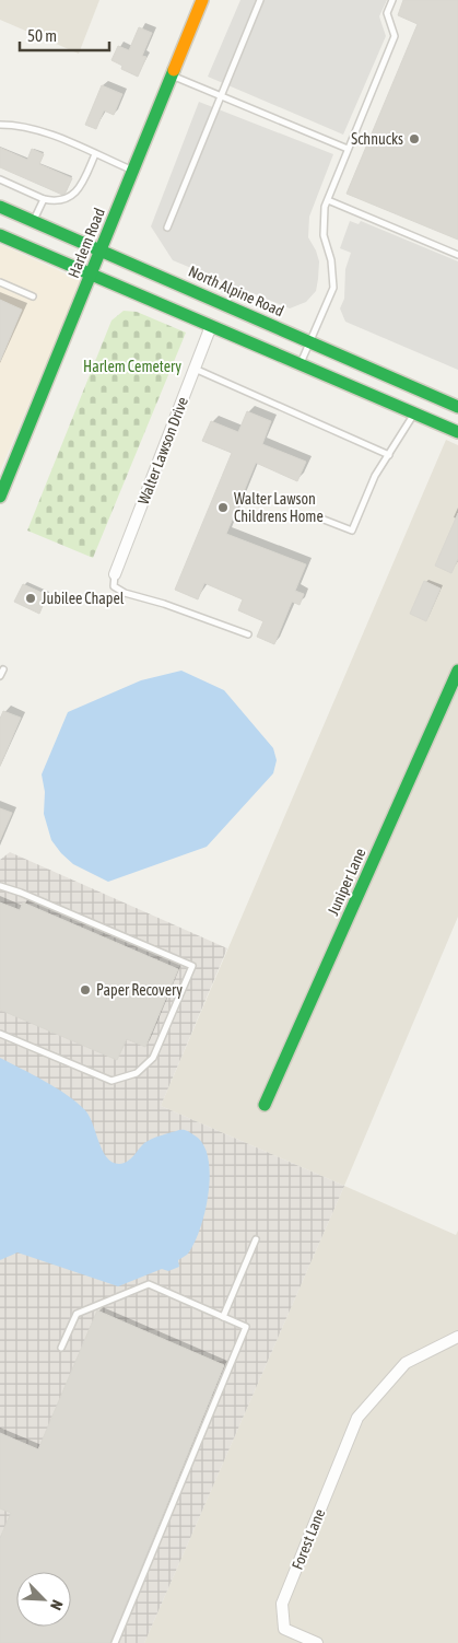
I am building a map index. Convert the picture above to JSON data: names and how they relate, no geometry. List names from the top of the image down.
{
  "streets": {
    "main road": ["Harlem Road", "North Alpine Road", "Juniper Lane"],
    "street": ["Walter Lawson Drive", "Forest Lane"]
  },
  "crossings": [
    ["Harlem Road", "North Alpine Road"]
  ],
  "parks": ["Harlem Cemetery"],
  "places": [
    "Schnucks",
    "Walter Lawson Childrens Home",
    "Jubilee Chapel",
    "Paper Recovery"
  ],
  "scale_bar": "50 m",
  "north": "bottom right"
}
